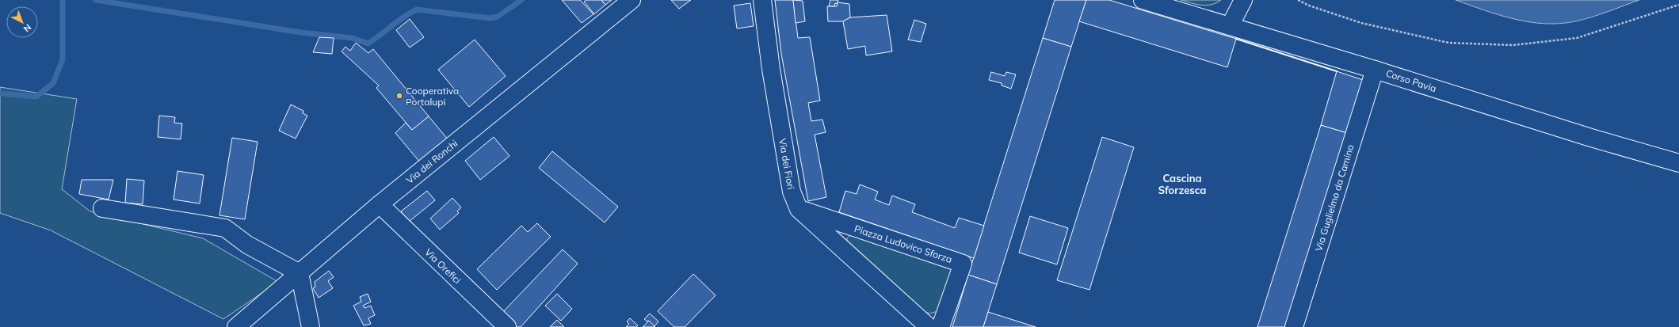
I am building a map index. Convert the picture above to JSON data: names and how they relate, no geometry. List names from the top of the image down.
{
  "streets": {
    "street": [
      "Corso Pavia",
      "Via dei Ronchi",
      "Via dei Fiori",
      "Via Guglielmo da Camino",
      "Piazza Ludovico Sforza",
      "Via Orefici"
    ]
  },
  "crossings": [
    ["Corso Pavia", "Via Guglielmo da Camino"],
    ["Via dei Ronchi", "Via Orefici"],
    ["Via dei Fiori", "Piazza Ludovico Sforza"]
  ],
  "districts": ["Cascina Sforzesca"],
  "places": ["Cooperativa Portalupi"],
  "north": "bottom right"
}
